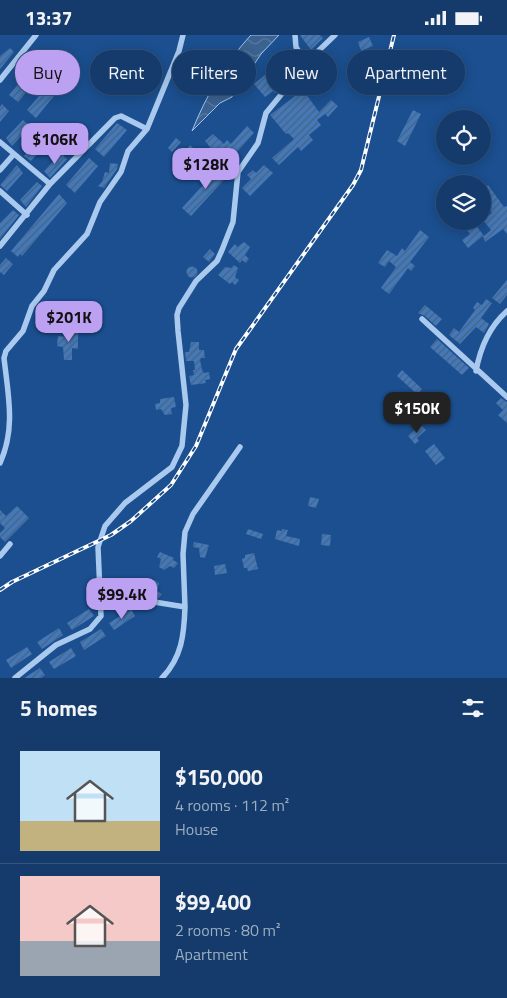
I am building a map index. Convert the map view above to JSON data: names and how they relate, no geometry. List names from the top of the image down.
{
  "page": {
    "status": "13:37",
    "chip": [
      "Buy",
      "Rent",
      "Filters",
      "New",
      "Apartment"
    ],
    "price": [
      "$106K",
      "$128K",
      "$201K",
      "$150K",
      "$99.4K"
    ],
    "heading": "5 homes",
    "list": [
      {
        "name": "$150,000",
        "note": "4 rooms · 112 m² · House"
      },
      {
        "name": "$99,400",
        "note": "2 rooms · 80 m² · Apartment"
      }
    ]
  }
}
